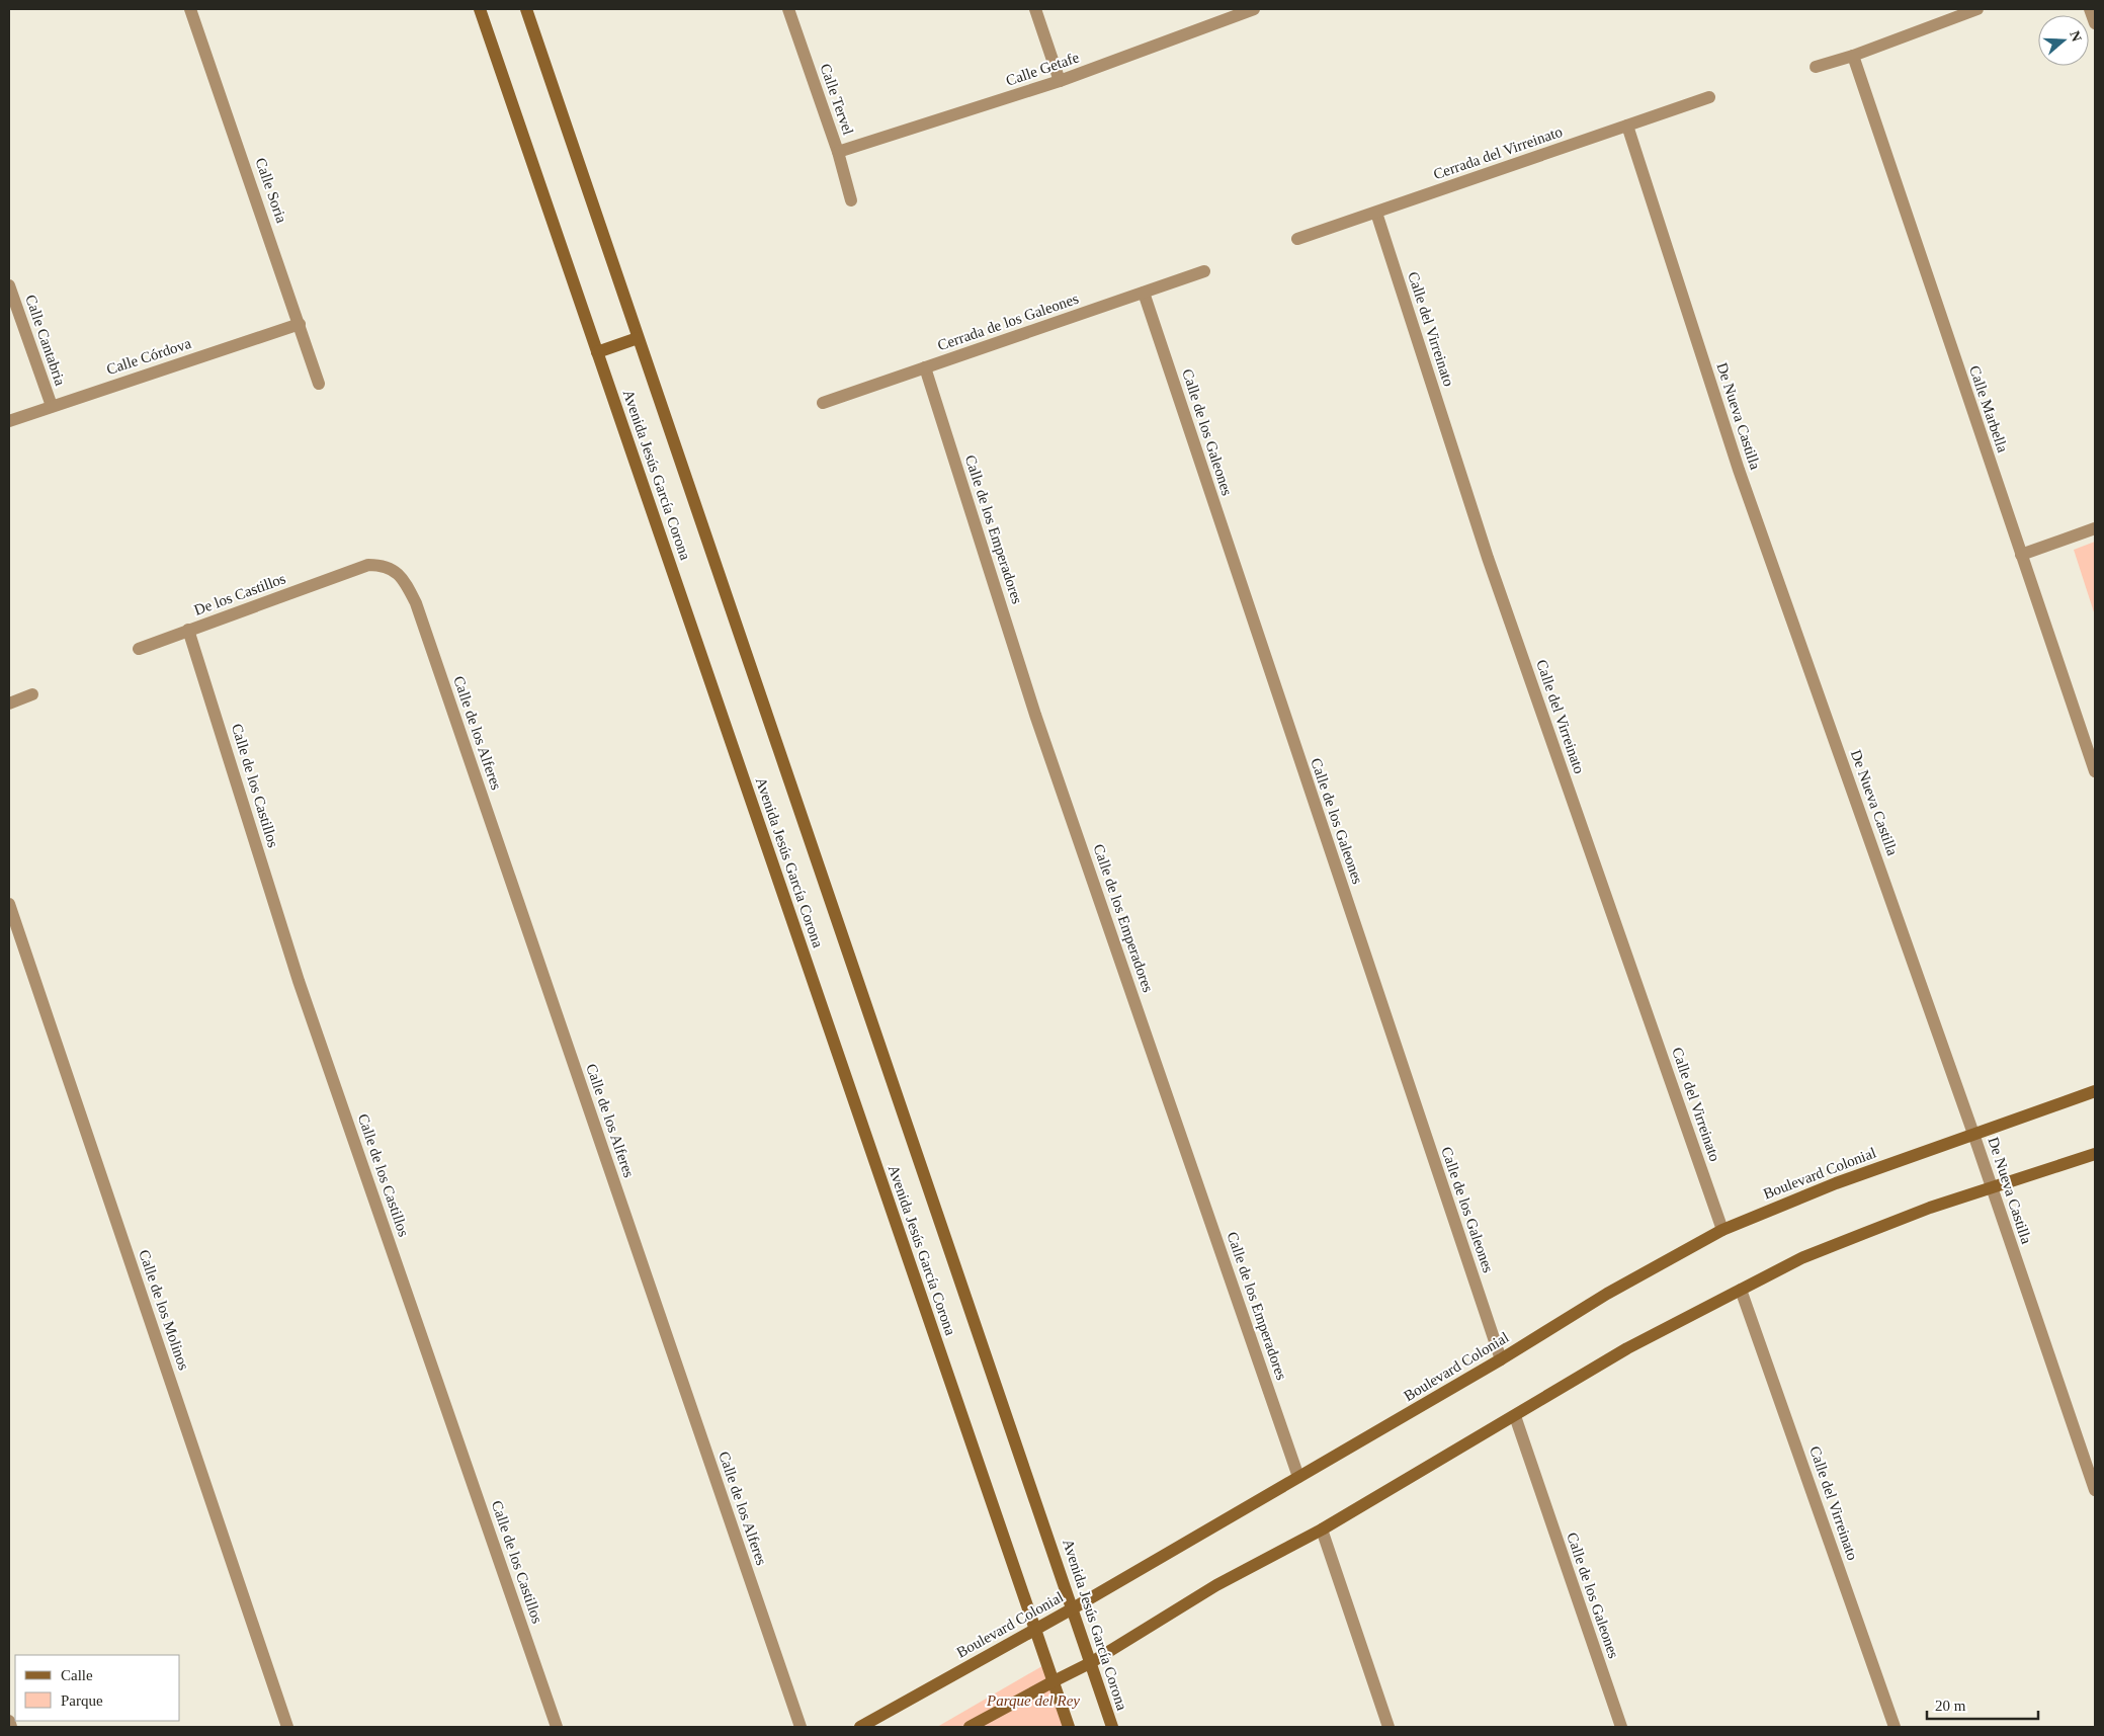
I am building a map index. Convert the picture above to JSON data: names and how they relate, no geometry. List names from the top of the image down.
{
  "streets": {
    "street": [
      "Calle Getafe",
      "Calle Tervel",
      "Cerrada del Virreinato",
      "Calle Soria",
      "Cerrada de los Galeones",
      "Calle del Virreinato",
      "Calle Cantabria",
      "Calle Córdova",
      "Calle Marbella",
      "De Nueva Castilla",
      "Calle de los Galeones",
      "Avenida Jesús García Corona",
      "Calle de los Emperadores",
      "De los Castillos",
      "Calle de los Alferes",
      "Calle de los Castillos",
      "Boulevard Colonial",
      "Calle de los Molinos"
    ]
  },
  "crossings": [
    ["Calle Getafe", "Calle Tervel"],
    ["Cerrada del Virreinato", "Calle del Virreinato"],
    ["Cerrada del Virreinato", "De Nueva Castilla"],
    ["Calle Soria", "Calle Córdova"],
    ["Cerrada de los Galeones", "Calle de los Galeones"],
    ["Cerrada de los Galeones", "Calle de los Emperadores"],
    ["Calle del Virreinato", "Boulevard Colonial"],
    ["Calle Cantabria", "Calle Córdova"],
    ["De Nueva Castilla", "Boulevard Colonial"],
    ["Calle de los Galeones", "Boulevard Colonial"],
    ["Avenida Jesús García Corona", "Boulevard Colonial"],
    ["Calle de los Emperadores", "Boulevard Colonial"],
    ["De los Castillos", "Calle de los Alferes"],
    ["De los Castillos", "Calle de los Castillos"]
  ],
  "parks": ["Parque del Rey"],
  "legend": ["Calle", "Parque"],
  "scale_bar": "20 m",
  "north": "right"
}
